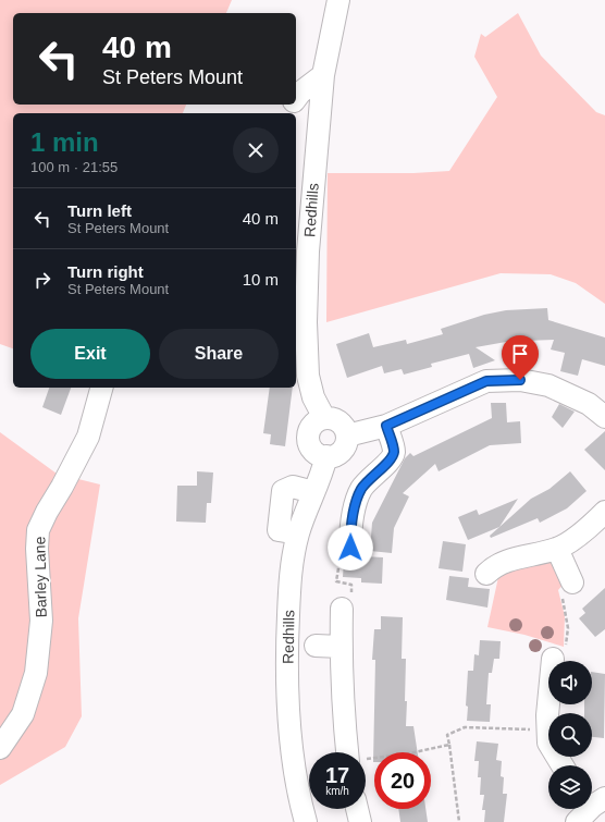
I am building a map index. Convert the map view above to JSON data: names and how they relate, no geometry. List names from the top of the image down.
{
  "streets": {
    "street": ["Redhills", "Barley Lane"]
  },
  "page": {
    "turn": ["40 m", "St Peters Mount"],
    "heading": ["1 min", "100 m · 21:55"],
    "list": [
      {
        "name": "Turn left",
        "note": "St Peters Mount",
        "value": "40 m"
      },
      {
        "name": "Turn right",
        "note": "St Peters Mount",
        "value": "10 m"
      }
    ],
    "buttons": ["Exit", "Share"],
    "speed": "17 km/h",
    "limit": "20"
  }
}
